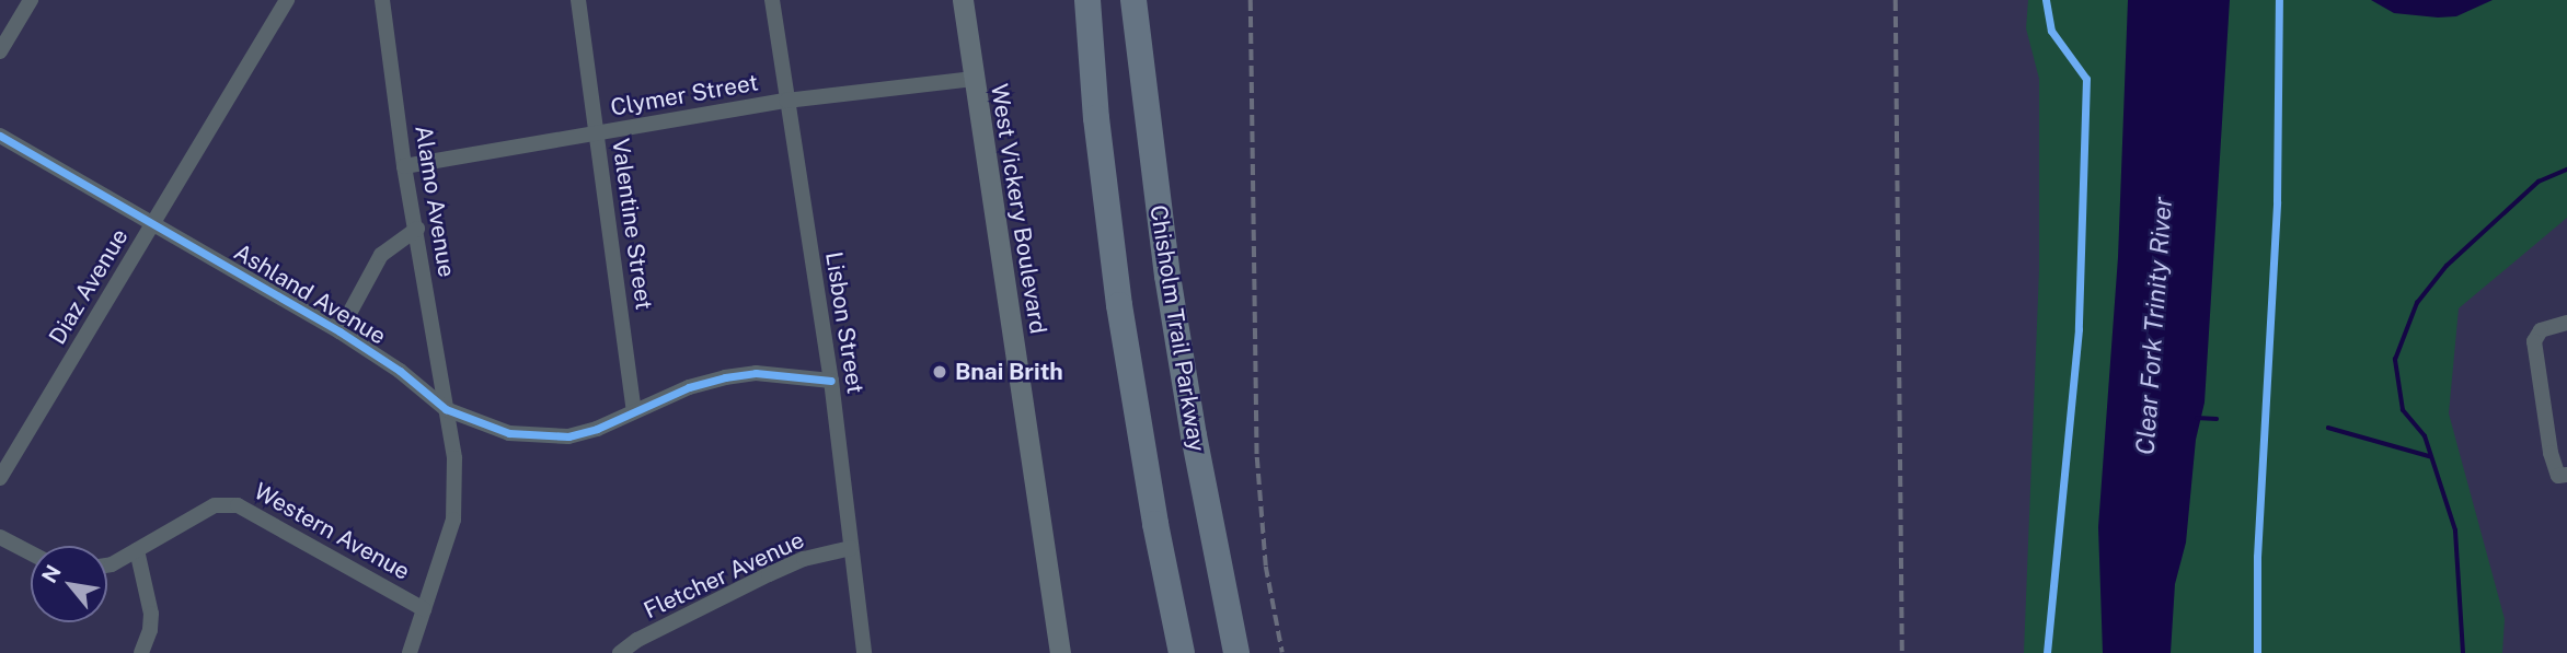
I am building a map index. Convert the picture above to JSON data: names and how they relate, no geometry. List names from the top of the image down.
{
  "streets": {
    "highway": ["Chisholm Trail Parkway"],
    "main road": ["West Vickery Boulevard"],
    "street": [
      "Clymer Street",
      "Alamo Avenue",
      "Valentine Street",
      "Diaz Avenue",
      "Ashland Avenue",
      "Lisbon Street",
      "Western Avenue",
      "Fletcher Avenue"
    ]
  },
  "crossings": [
    ["Clymer Street", "Alamo Avenue"],
    ["Clymer Street", "West Vickery Boulevard"],
    ["Clymer Street", "Valentine Street"],
    ["Clymer Street", "Lisbon Street"],
    ["Alamo Avenue", "Ashland Avenue"],
    ["Alamo Avenue", "Western Avenue"],
    ["Valentine Street", "Ashland Avenue"],
    ["Diaz Avenue", "Ashland Avenue"],
    ["Ashland Avenue", "Lisbon Street"],
    ["Lisbon Street", "Fletcher Avenue"]
  ],
  "water": ["Clear Fork Trinity River"],
  "places": ["Bnai Brith"],
  "north": "top left"
}
